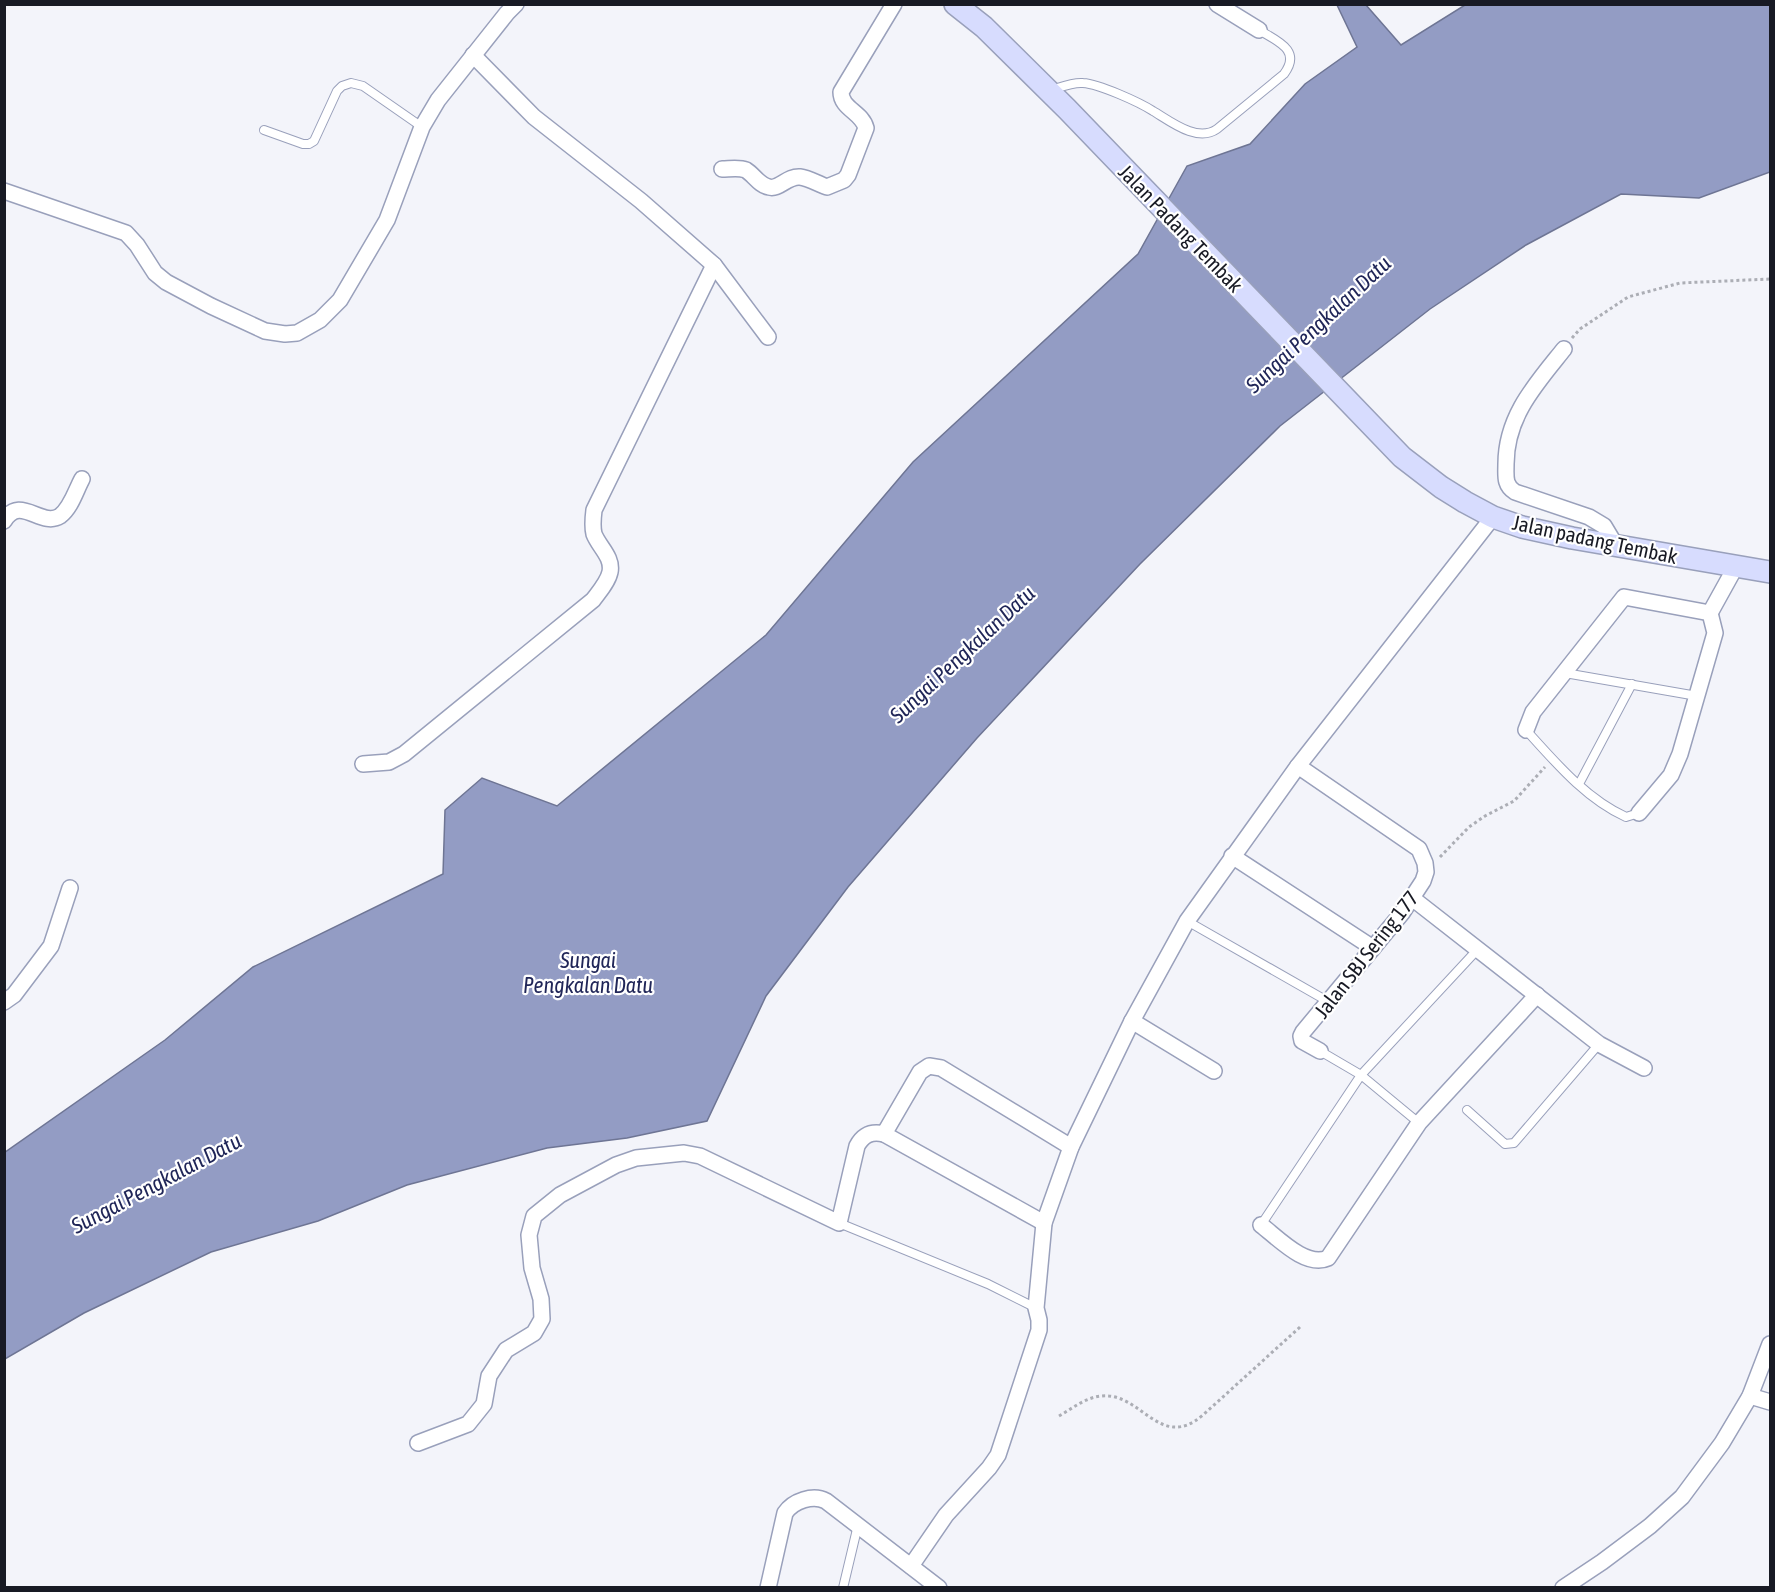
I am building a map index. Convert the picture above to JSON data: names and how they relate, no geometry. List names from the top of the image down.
{
  "streets": {
    "main road": ["Jalan Padang Tembak", "Jalan padang Tembak"],
    "street": ["Jalan SBJ Sering 177"]
  },
  "crossings": [
    ["Jalan Padang Tembak", "Jalan padang Tembak"]
  ],
  "water": ["Sungai Pengkalan Datu"]
}
